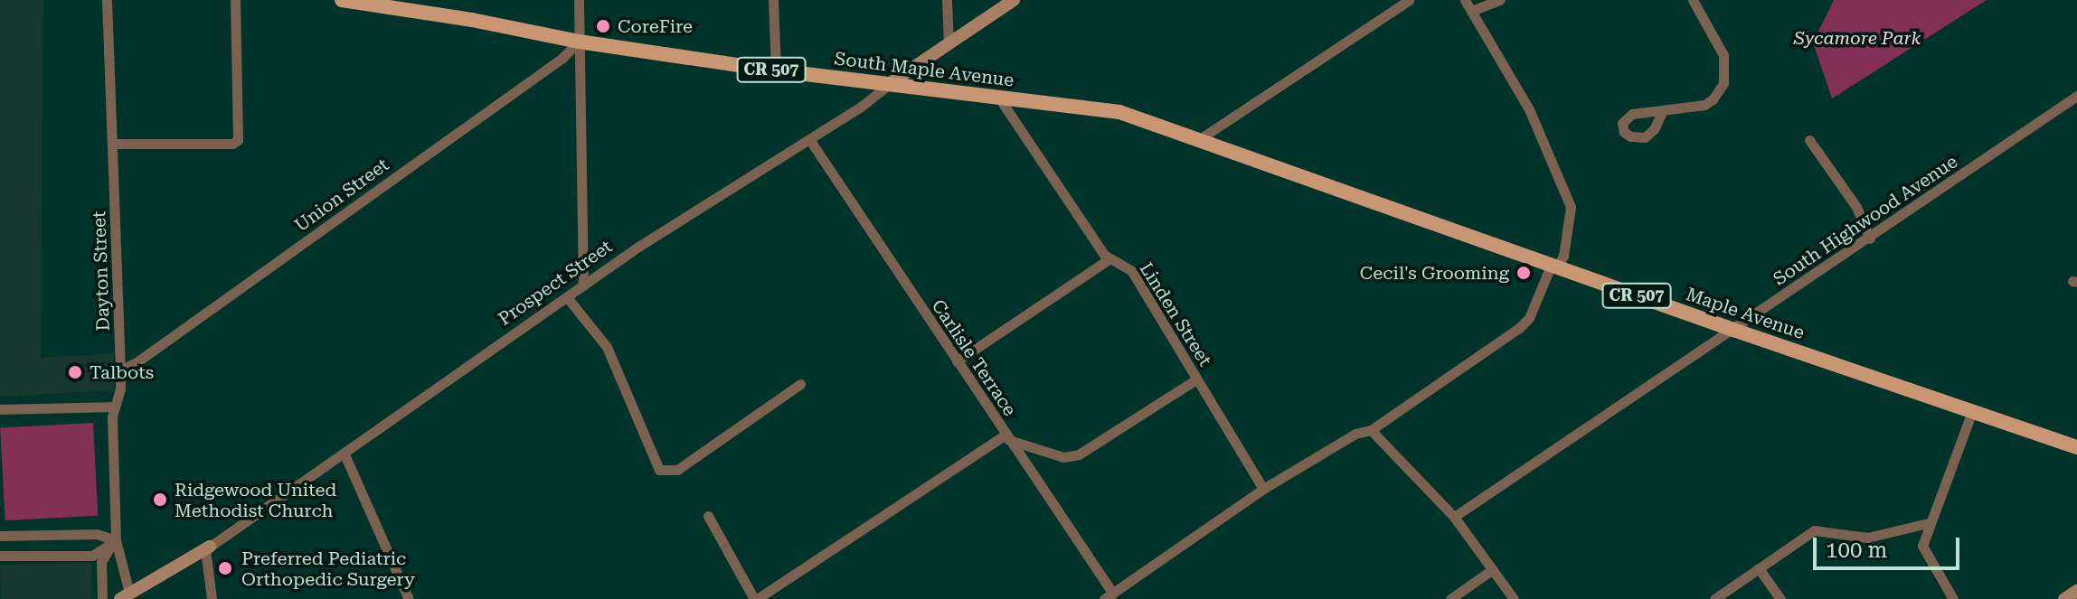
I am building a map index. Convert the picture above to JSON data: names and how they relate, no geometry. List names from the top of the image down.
{
  "streets": {
    "main road": [
      "CR 507",
      "South Maple Avenue",
      "Prospect Street",
      "Maple Avenue"
    ],
    "street": [
      "Union Street",
      "South Highwood Avenue",
      "Dayton Street",
      "Linden Street",
      "Carlisle Terrace"
    ]
  },
  "crossings": [
    ["South Maple Avenue", "Union Street"],
    ["South Maple Avenue", "Prospect Street"],
    ["South Maple Avenue", "Maple Avenue"],
    ["South Maple Avenue", "Linden Street"],
    ["Union Street", "Dayton Street"],
    ["South Highwood Avenue", "Maple Avenue"],
    ["Dayton Street", "Prospect Street"],
    ["Prospect Street", "Carlisle Terrace"]
  ],
  "parks": ["Sycamore Park"],
  "places": [
    "CoreFire",
    "Cecil's Grooming",
    "Talbots",
    "Ridgewood United Methodist Church",
    "Preferred Pediatric Orthopedic Surgery"
  ],
  "scale_bar": "100 m"
}
